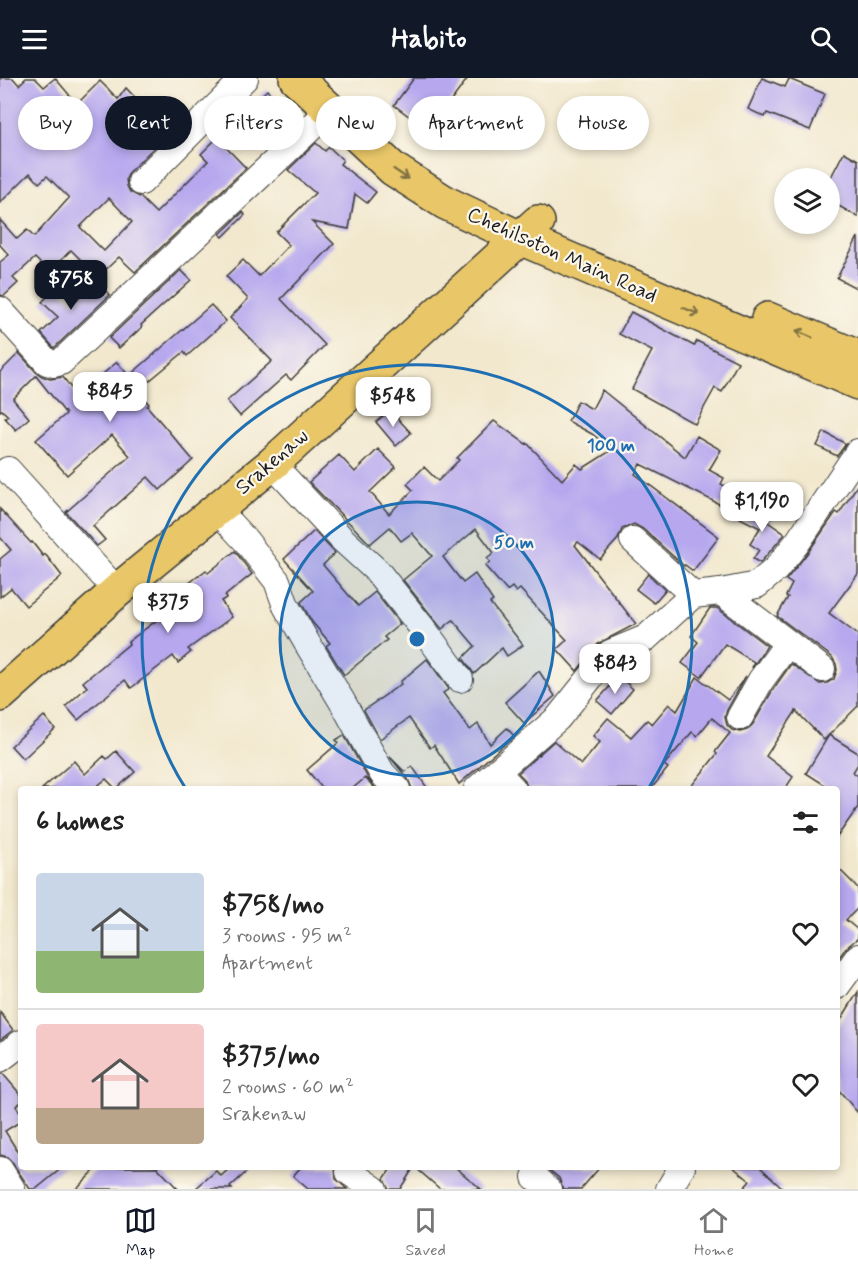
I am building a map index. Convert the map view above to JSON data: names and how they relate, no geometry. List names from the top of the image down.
{
  "streets": {
    "main road": ["Chehilsoton Main Road", "Srakenaw"]
  },
  "crossings": [
    ["Chehilsoton Main Road", "Srakenaw"]
  ],
  "page": {
    "header": "Habito",
    "chip": [
      "Buy",
      "Rent",
      "Filters",
      "New",
      "Apartment",
      "House"
    ],
    "price": [
      "$758",
      "$845",
      "$548",
      "$1,190",
      "$375",
      "$843"
    ],
    "heading": "6 homes",
    "list": [
      {
        "name": "$758/mo",
        "note": "3 rooms · 95 m² · Apartment"
      },
      {
        "name": "$375/mo",
        "note": "2 rooms · 60 m² · Srakenaw"
      }
    ],
    "tabs": ["Map", "Saved", "Home"]
  },
  "rings": ["100 m", "50 m"]
}
